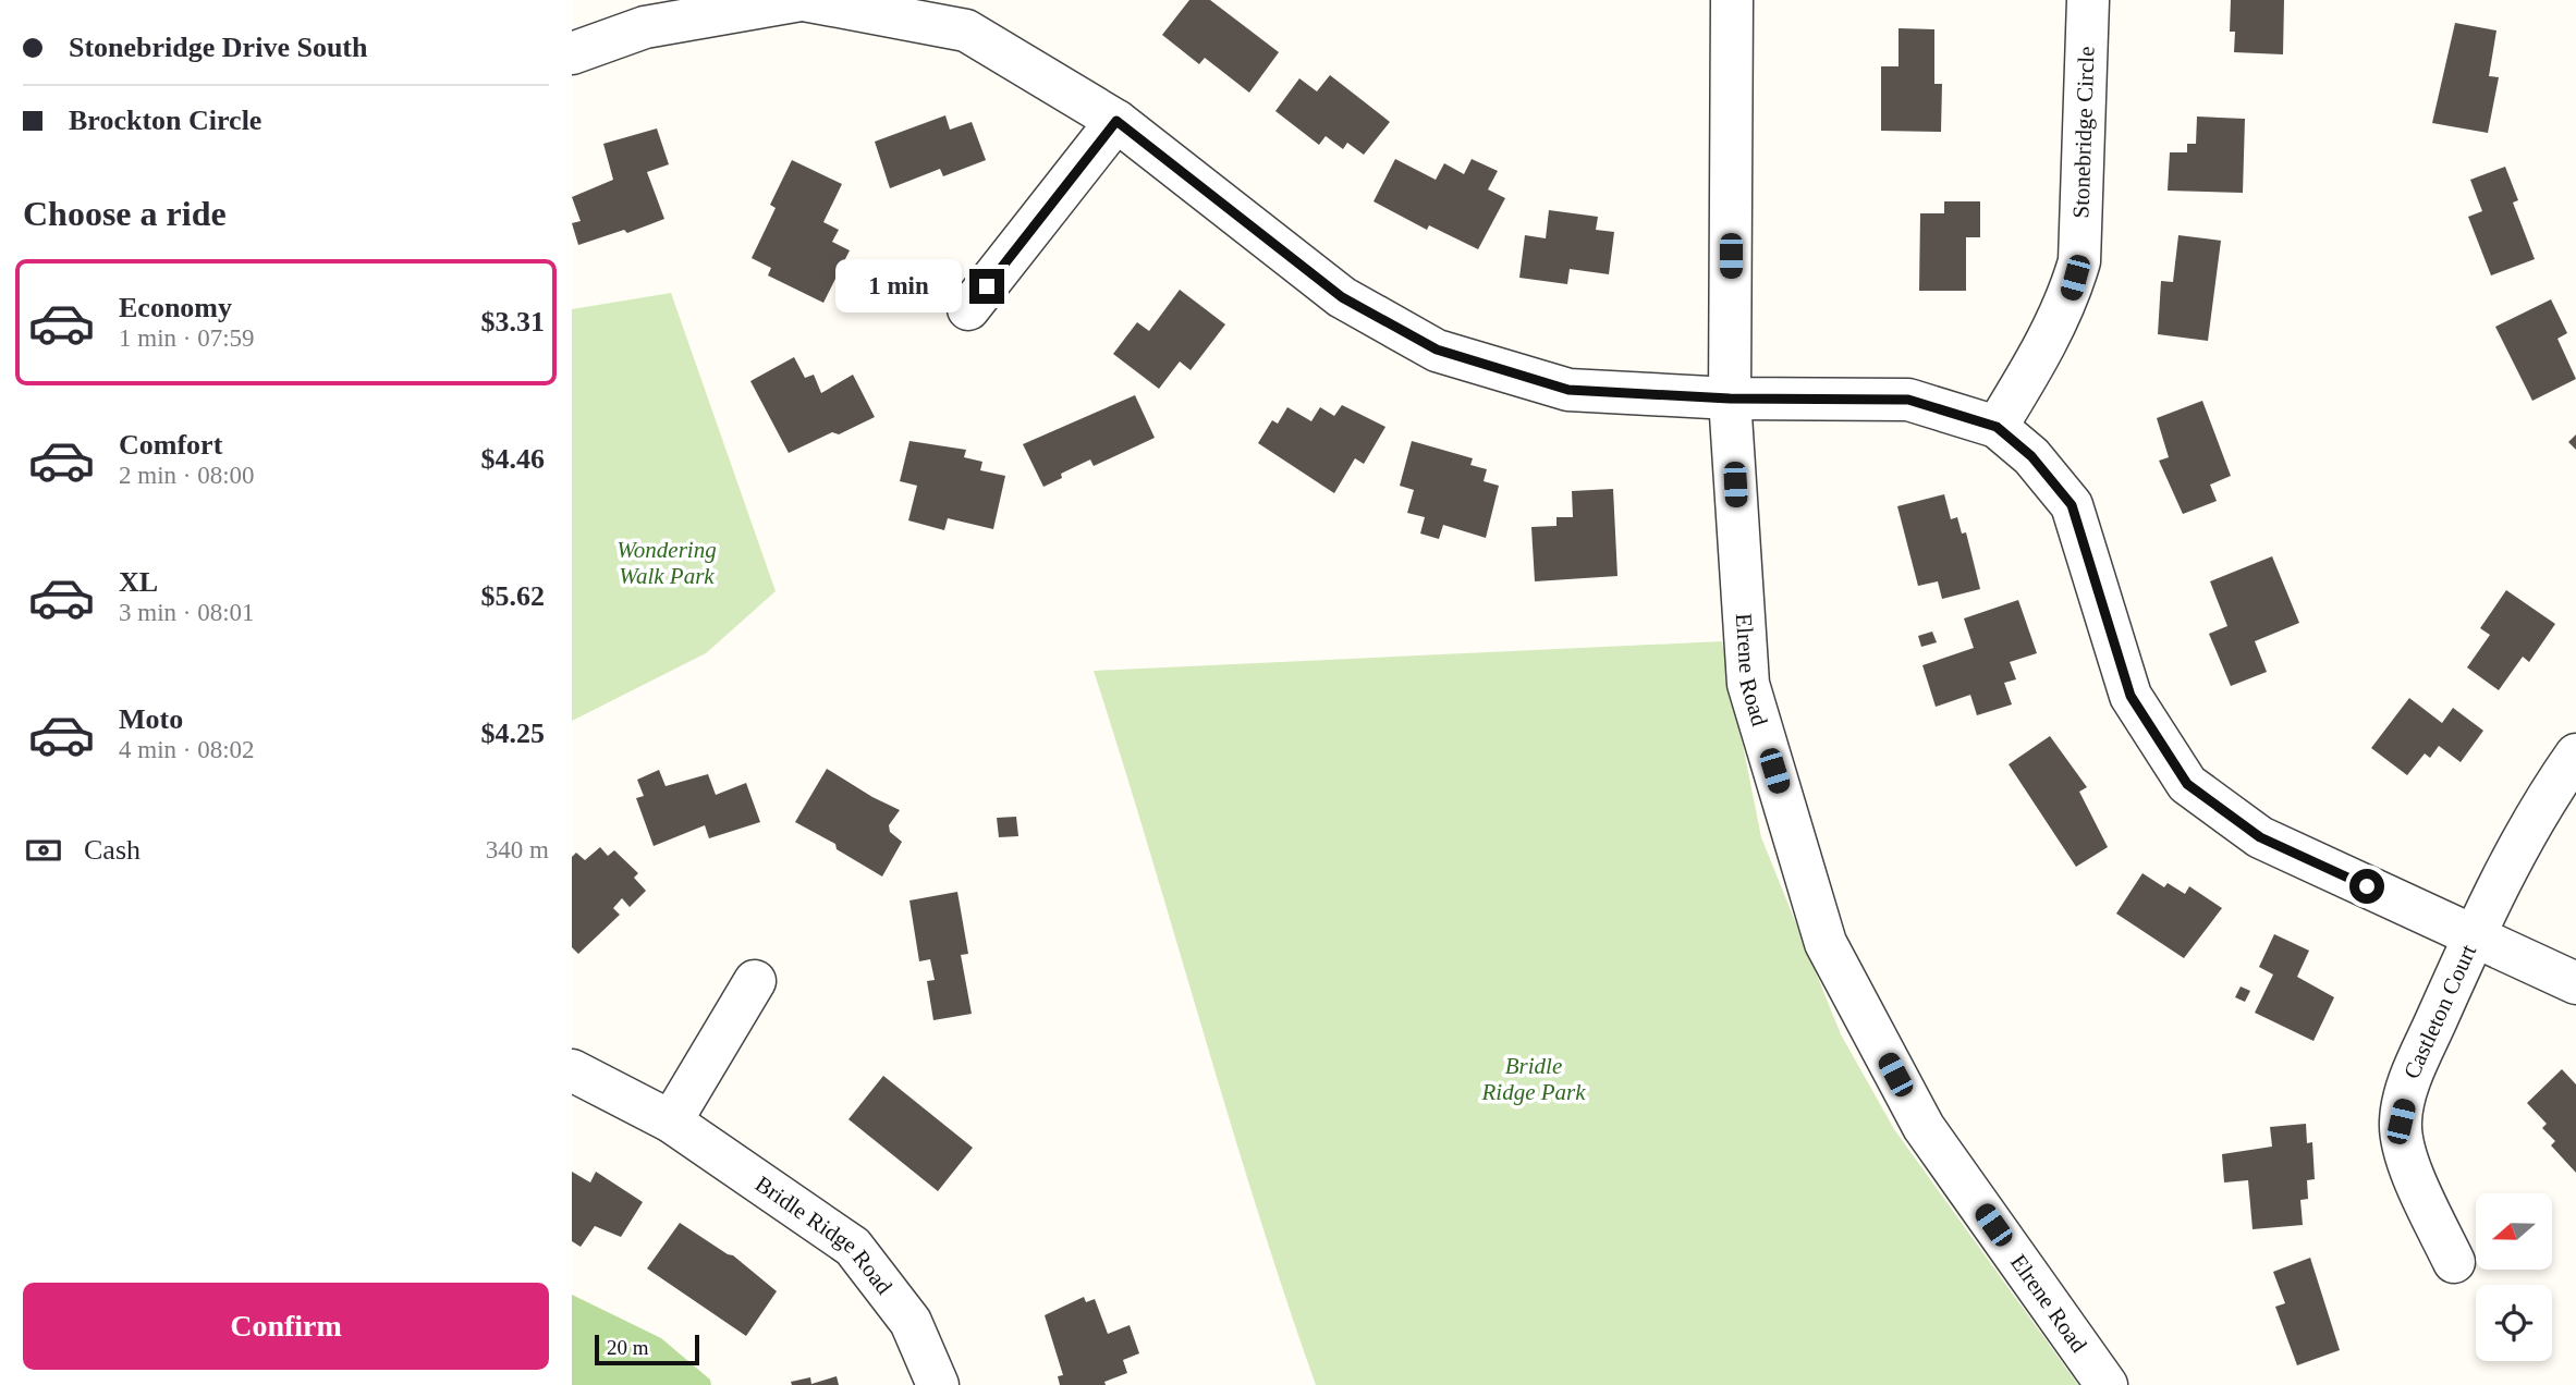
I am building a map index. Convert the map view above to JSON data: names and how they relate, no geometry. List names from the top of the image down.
{
  "streets": {
    "street": [
      "Stonebridge Circle",
      "Elrene Road",
      "Castleton Court",
      "Bridle Ridge Road"
    ]
  },
  "parks": ["Wondering Walk Park", "Bridle Ridge Park"],
  "scale_bar": "20 m",
  "north": "left",
  "page": {
    "banner": ["Stonebridge Drive South", "Brockton Circle"],
    "heading": "Choose a ride",
    "list": [
      {
        "name": "Economy",
        "note": "1 min · 07:59",
        "value": "$3.31"
      },
      {
        "name": "Comfort",
        "note": "2 min · 08:00",
        "value": "$4.46"
      },
      {
        "name": "XL",
        "note": "3 min · 08:01",
        "value": "$5.62"
      },
      {
        "name": "Moto",
        "note": "4 min · 08:02",
        "value": "$4.25"
      }
    ],
    "bubble": "1 min",
    "pay": ["Cash", "340 m"],
    "buttons": "Confirm",
    "scale": "20 m"
  }
}
